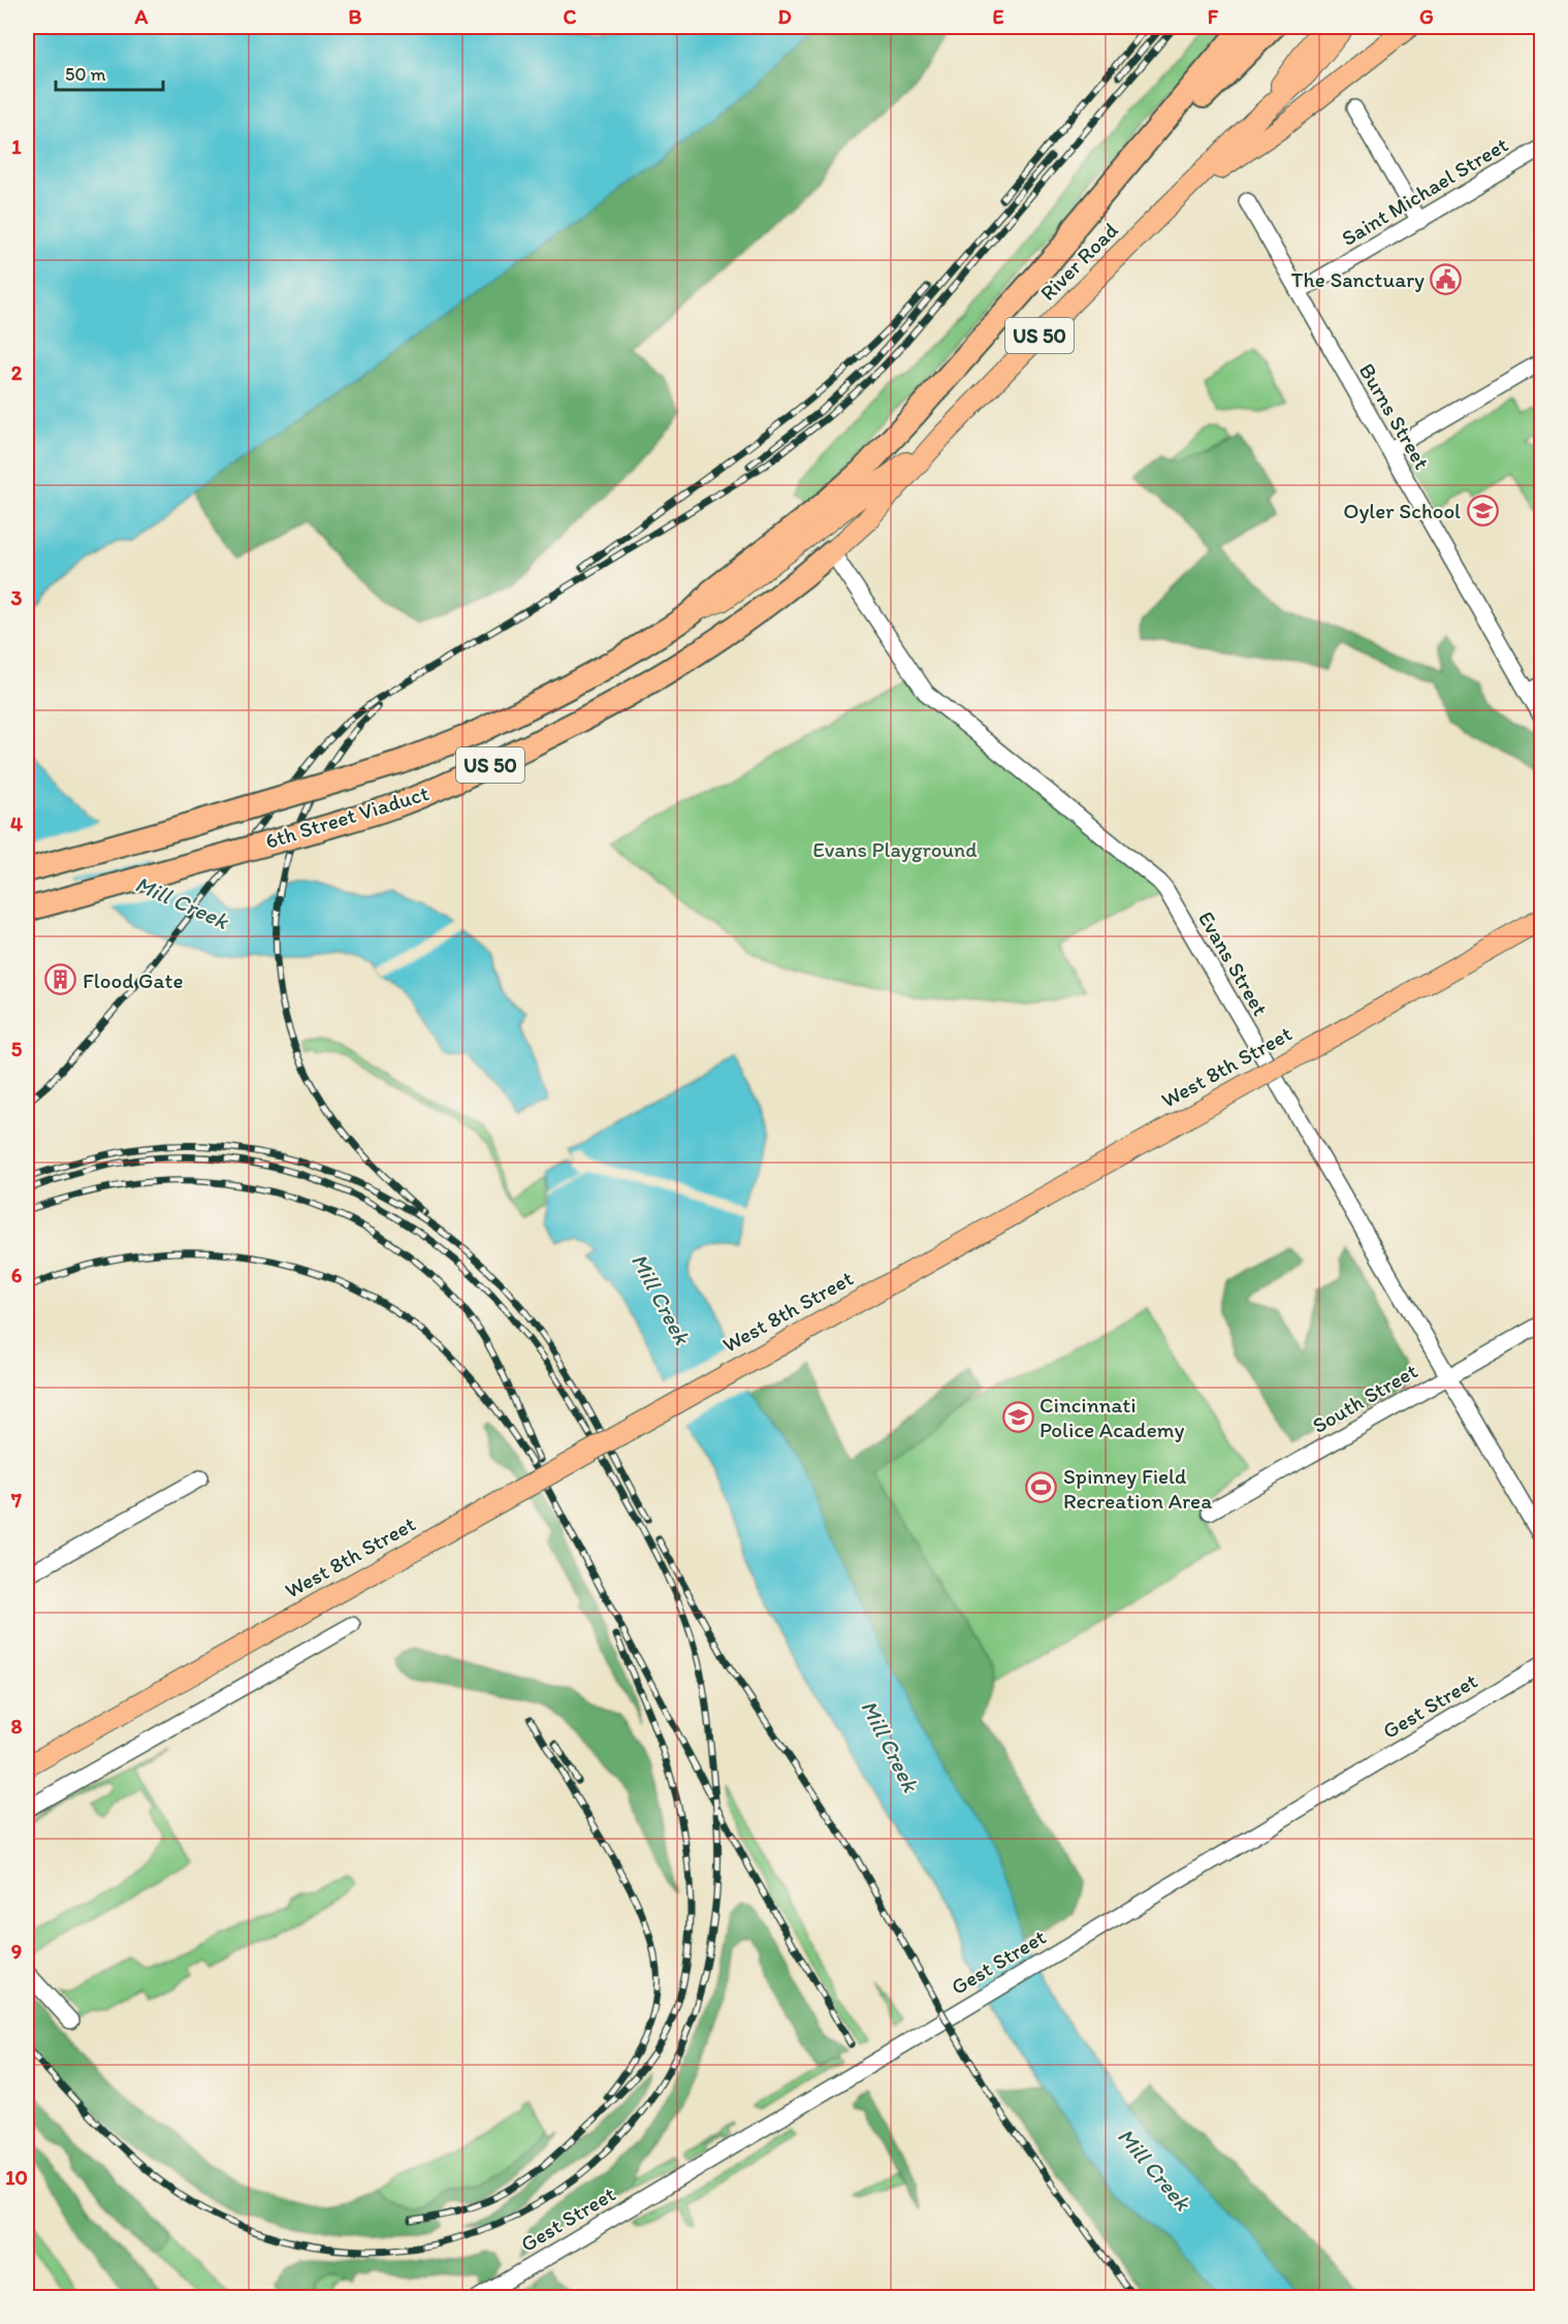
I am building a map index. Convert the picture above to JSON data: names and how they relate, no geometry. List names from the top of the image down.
{
  "streets": {
    "highway": ["US 50", "6th Street Viaduct"],
    "main road": ["River Road", "West 8th Street"],
    "street": [
      "Saint Michael Street",
      "Burns Street",
      "Evans Street",
      "South Street",
      "Gest Street"
    ]
  },
  "crossings": [
    ["Saint Michael Street", "Burns Street"],
    ["River Road", "6th Street Viaduct"],
    ["River Road", "Evans Street"],
    ["6th Street Viaduct", "Evans Street"],
    ["Evans Street", "South Street"]
  ],
  "water": ["Mill Creek"],
  "parks": ["Evans Playground"],
  "places": {
    "public building": ["The Sanctuary"],
    "school or university": ["Oyler School", "Cincinnati Police Academy"],
    "building": ["Flood Gate"],
    "sports": ["Spinney Field Recreation Area"]
  },
  "scale_bar": "50 m",
  "grid": {
    "columns": [
      "A",
      "B",
      "C",
      "D",
      "E",
      "F",
      "G"
    ],
    "rows": [
      "1",
      "2",
      "3",
      "4",
      "5",
      "6",
      "7",
      "8",
      "9",
      "10"
    ]
  }
}
